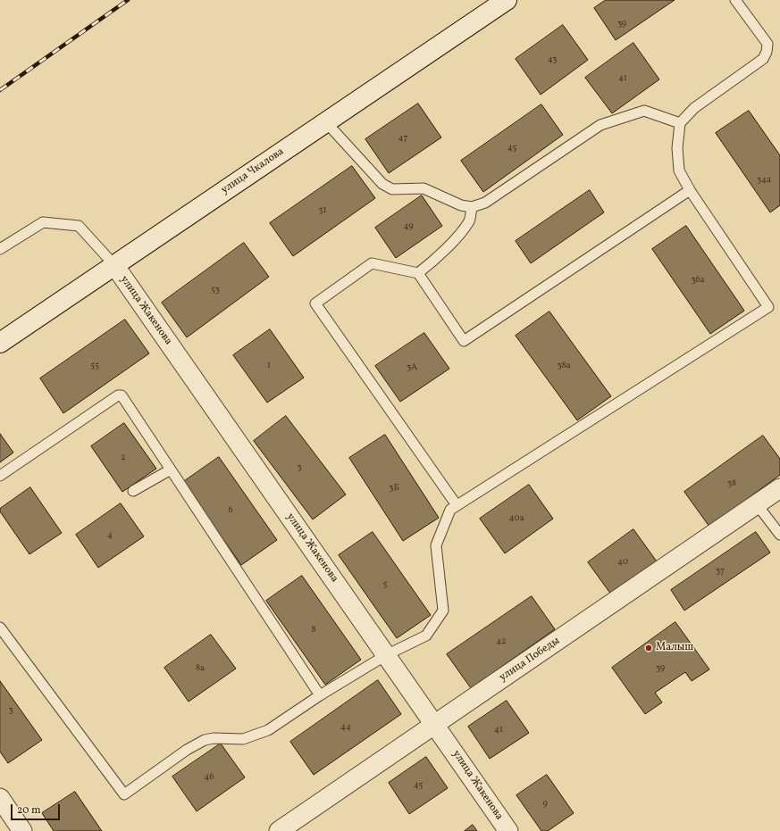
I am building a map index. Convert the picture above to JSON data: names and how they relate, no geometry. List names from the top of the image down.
{
  "streets": {
    "main road": ["улица Чкалова"],
    "street": ["улица Жакенова", "улица Победы"]
  },
  "crossings": [
    ["улица Чкалова", "улица Жакенова"],
    ["улица Жакенова", "улица Победы"]
  ],
  "places": ["Малыш"],
  "house_numbers": [
    "39",
    "43",
    "41",
    "47",
    "45",
    "34а",
    "51",
    "49",
    "36а",
    "53",
    "55",
    "1",
    "38а",
    "3А",
    "2",
    "3",
    "38",
    "3Б",
    "6",
    "40а",
    "4",
    "40",
    "37",
    "5",
    "8",
    "42",
    "8а",
    "39",
    "3",
    "44",
    "41",
    "46",
    "45",
    "9"
  ],
  "scale_bar": "20 m"
}
